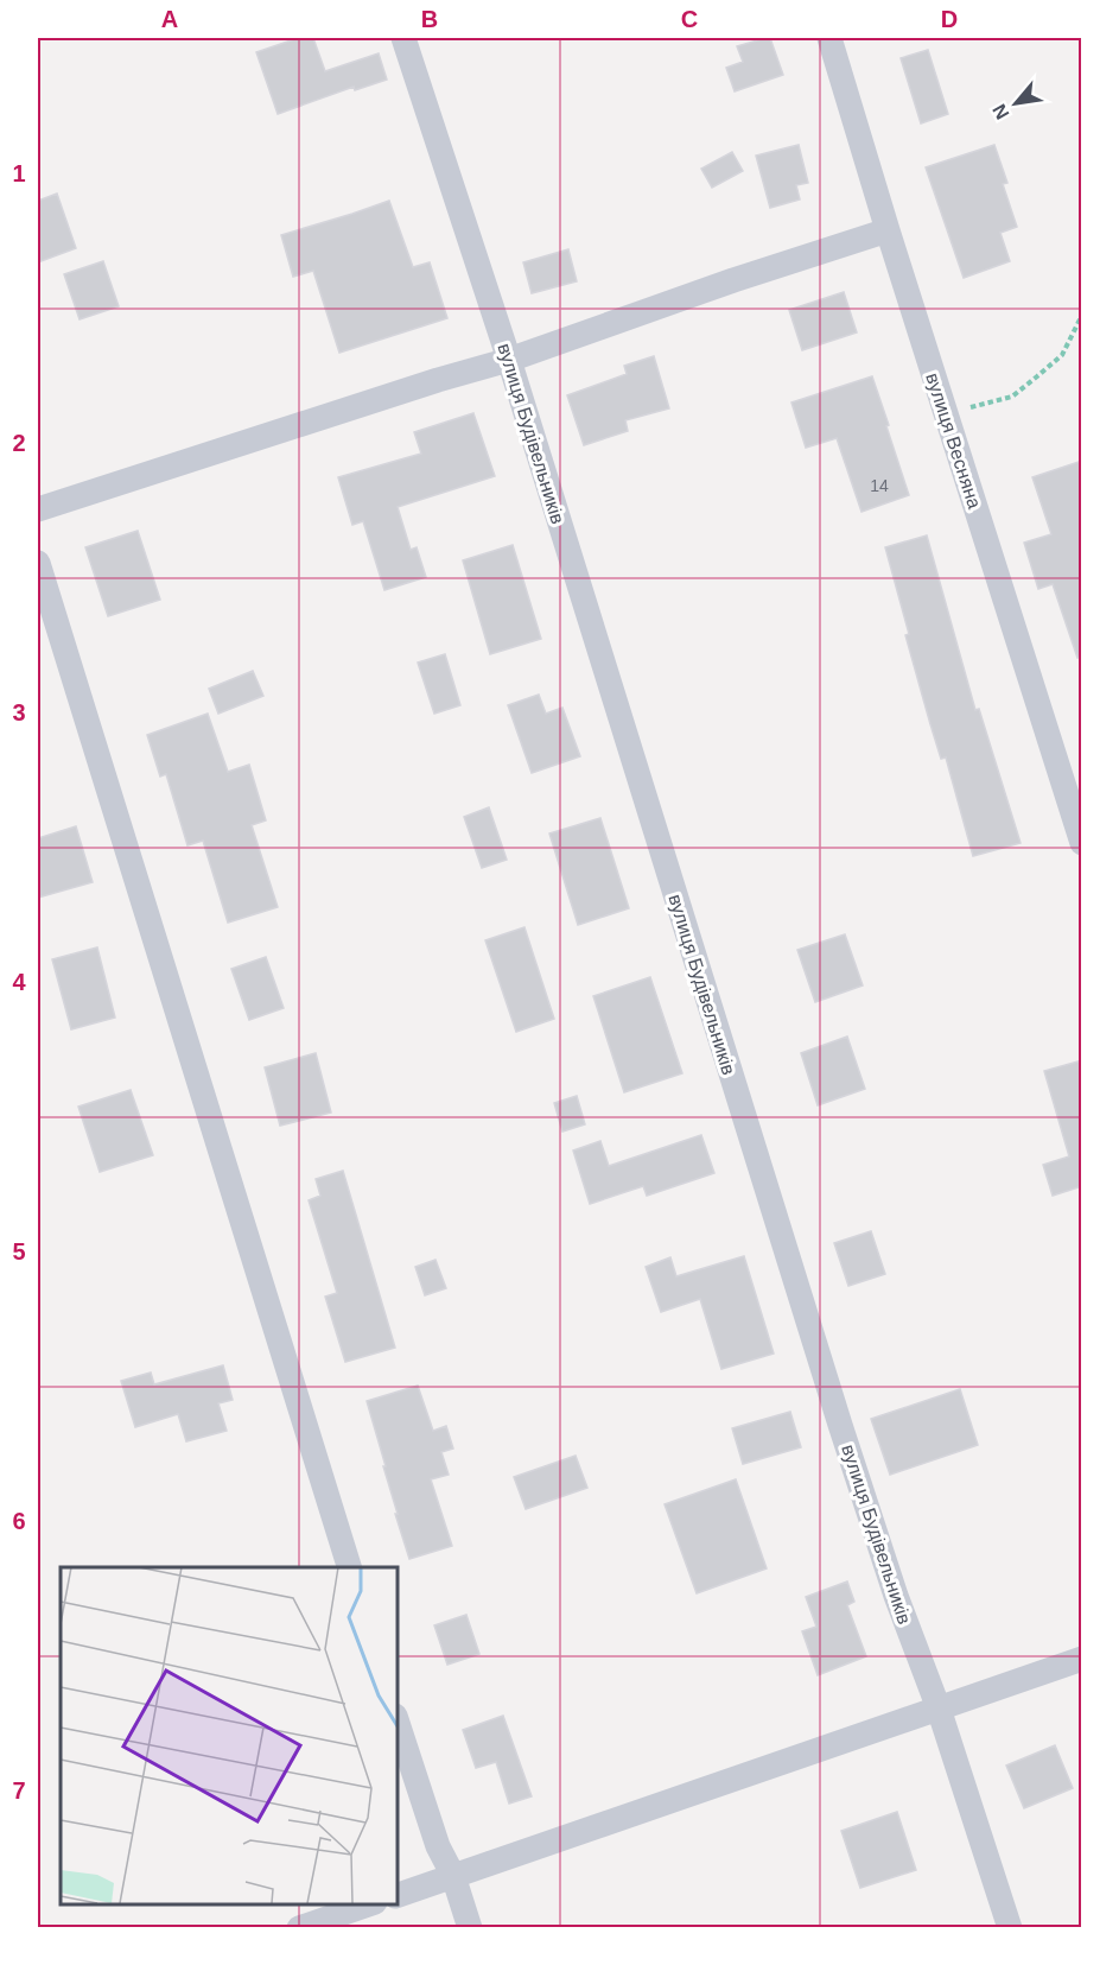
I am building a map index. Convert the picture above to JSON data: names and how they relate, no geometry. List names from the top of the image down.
{
  "streets": {
    "street": ["вулиця Будівельників", "вулиця Весняна"]
  },
  "house_numbers": ["14"],
  "north": "bottom left",
  "grid": {
    "columns": [
      "A",
      "B",
      "C",
      "D"
    ],
    "rows": [
      "1",
      "2",
      "3",
      "4",
      "5",
      "6",
      "7"
    ]
  }
}
